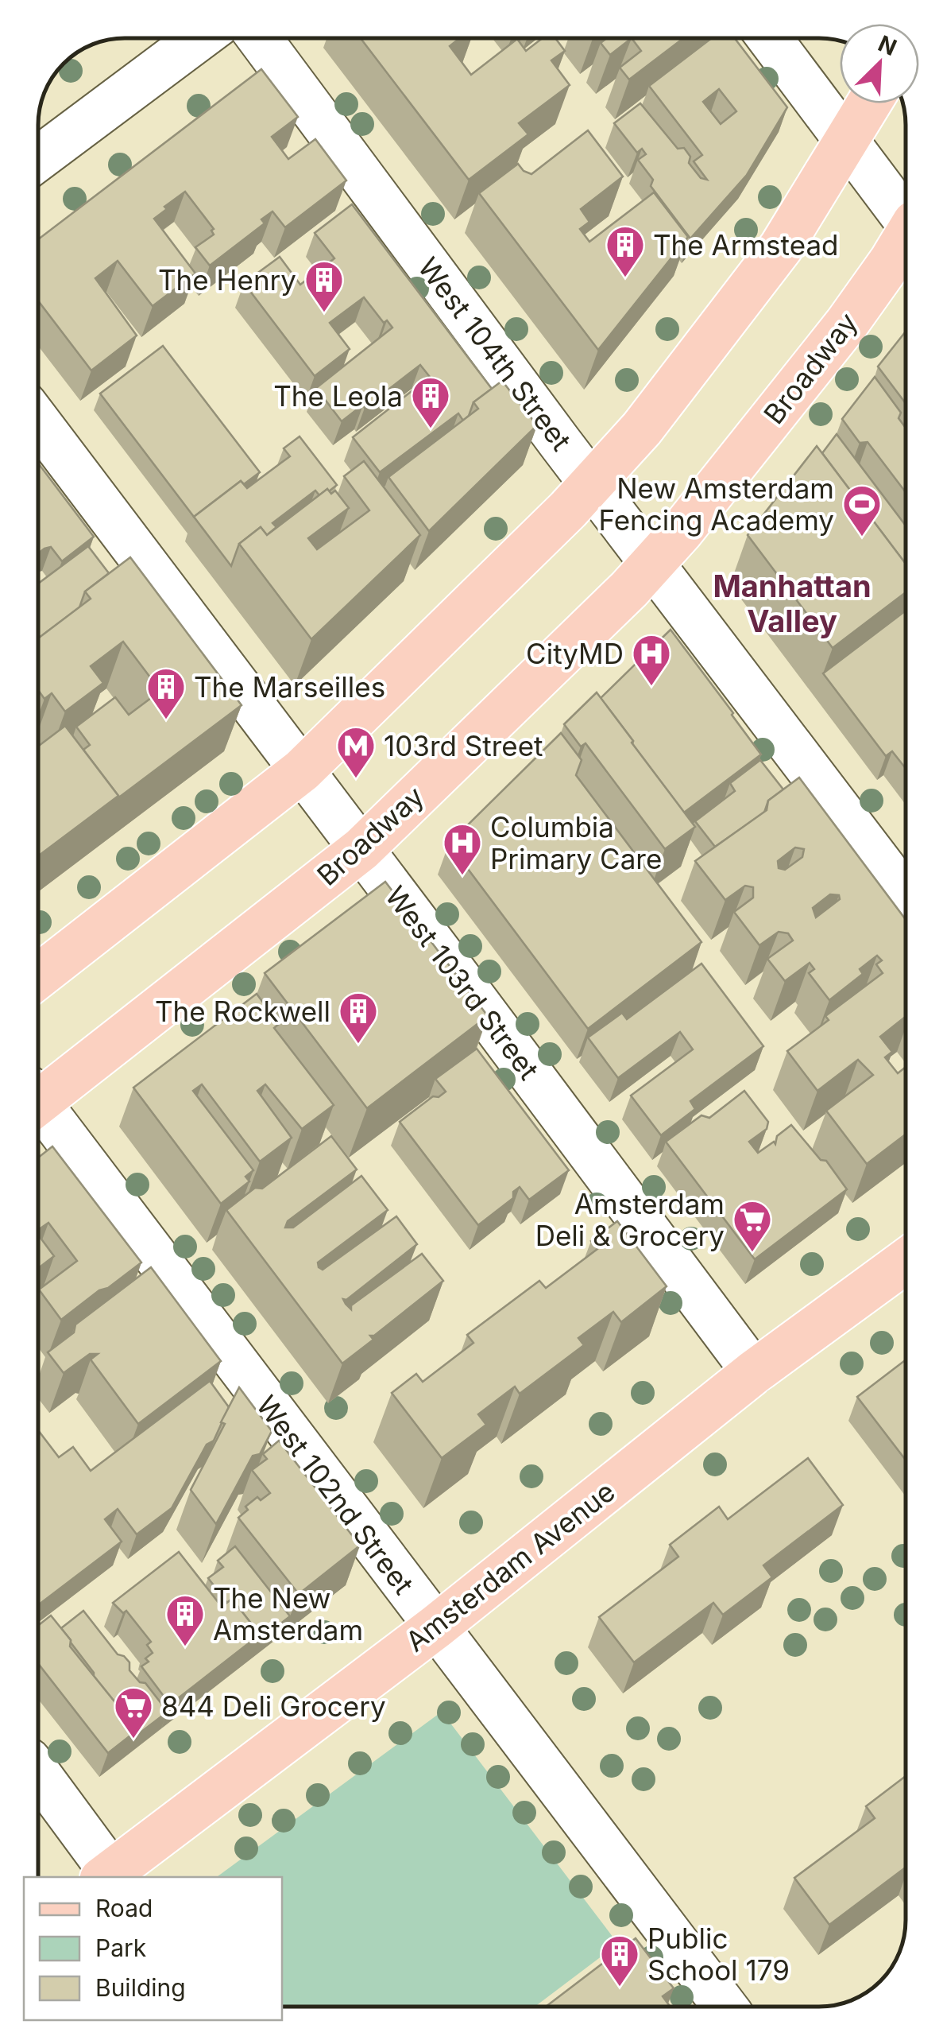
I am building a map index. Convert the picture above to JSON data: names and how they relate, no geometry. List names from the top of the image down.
{
  "streets": {
    "main road": ["Broadway", "Amsterdam Avenue"],
    "street": ["West 104th Street", "West 103rd Street", "West 102nd Street"]
  },
  "crossings": [
    ["West 104th Street", "Broadway"],
    ["Broadway", "West 103rd Street"],
    ["West 103rd Street", "Amsterdam Avenue"],
    ["West 102nd Street", "Amsterdam Avenue"]
  ],
  "districts": ["Manhattan Valley"],
  "places": {
    "building": [
      "The Armstead",
      "The Henry",
      "The Leola",
      "The Marseilles",
      "The Rockwell",
      "The New Amsterdam",
      "Public School 179"
    ],
    "sports": ["New Amsterdam Fencing Academy"],
    "hospital": ["CityMD", "Columbia Primary Care"],
    "metro station": ["103rd Street"],
    "supermarket": ["Amsterdam Deli & Grocery", "844 Deli Grocery"]
  },
  "legend": ["Road", "Park", "Building"],
  "north": "top right"
}
